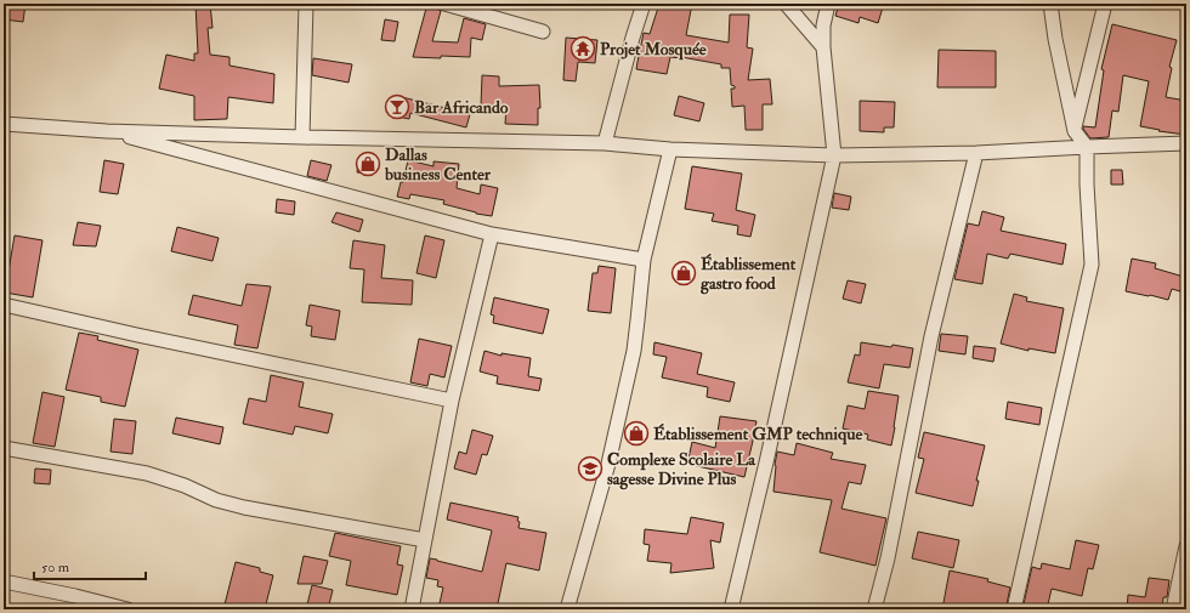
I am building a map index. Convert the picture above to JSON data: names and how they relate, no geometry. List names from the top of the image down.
{
  "places": {
    "temple": ["Projet Mosquée"],
    "bar": ["Bar Africando"],
    "shop": ["Dallas business Center", "Établissement gastro food", "Établissement GMP technique"],
    "school or university": ["Complexe Scolaire La sagesse Divine Plus"]
  },
  "scale_bar": "50 m"
}
